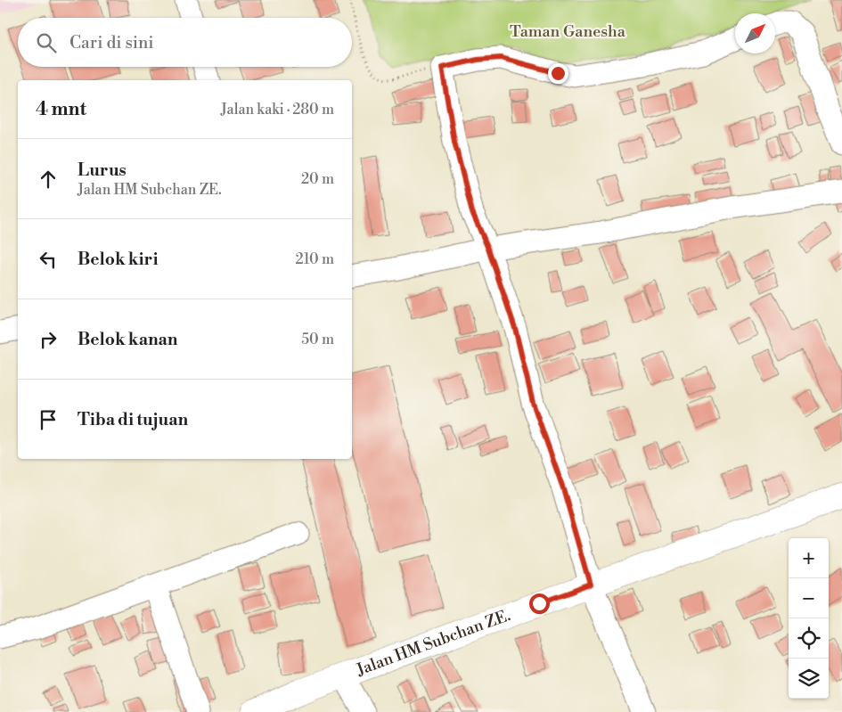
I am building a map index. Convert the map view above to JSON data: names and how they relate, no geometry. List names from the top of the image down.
{
  "streets": {
    "main road": ["Jalan HM Subchan ZE."]
  },
  "parks": ["Taman Ganesha"],
  "north": "top right",
  "page": {
    "search": "Cari di sini",
    "heading": ["4 mnt", "Jalan kaki · 280 m"],
    "list": [
      ["Lurus", "Jalan HM Subchan ZE.", "20 m"],
      ["Belok kiri", "210 m"],
      ["Belok kanan", "50 m"],
      "Tiba di tujuan"
    ],
    "map_buttons": ["+", "−"]
  }
}
